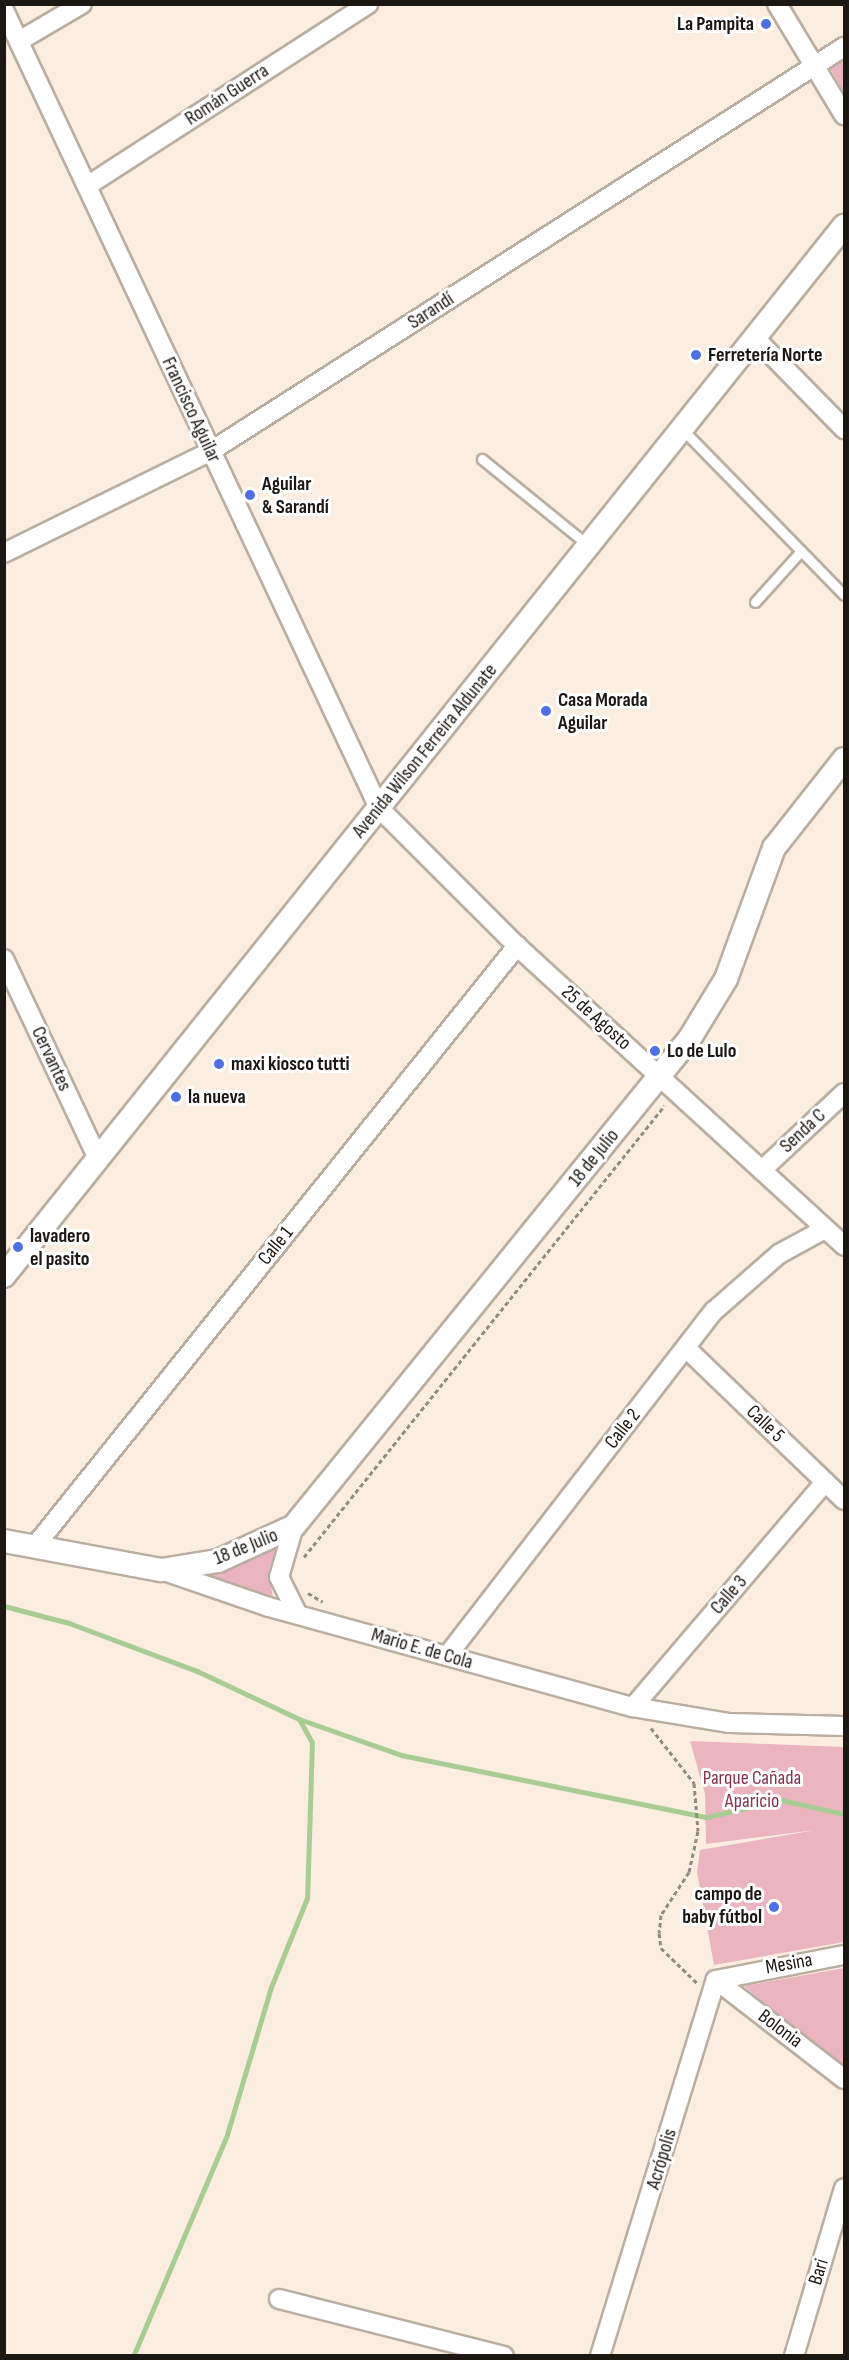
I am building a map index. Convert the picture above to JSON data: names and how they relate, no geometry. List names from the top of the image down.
{
  "streets": {
    "street": [
      "Román Guerra",
      "Sarandí",
      "Francisco Aguilar",
      "Avenida Wilson Ferreira Aldunate",
      "25 de Agosto",
      "Cervantes",
      "Senda C",
      "18 de Julio",
      "Calle 1",
      "Calle 5",
      "Calle 2",
      "Calle 3",
      "Mario E. de Cola",
      "Mesina",
      "Bolonia",
      "Acrópolis",
      "Bari"
    ]
  },
  "crossings": [
    ["Román Guerra", "Francisco Aguilar"],
    ["Sarandí", "Francisco Aguilar"],
    ["Francisco Aguilar", "Avenida Wilson Ferreira Aldunate"],
    ["Francisco Aguilar", "25 de Agosto"],
    ["Avenida Wilson Ferreira Aldunate", "25 de Agosto"],
    ["Avenida Wilson Ferreira Aldunate", "Cervantes"],
    ["25 de Agosto", "Senda C"],
    ["25 de Agosto", "18 de Julio"],
    ["25 de Agosto", "Calle 1"],
    ["25 de Agosto", "Calle 2"],
    ["18 de Julio", "Mario E. de Cola"],
    ["Calle 1", "Mario E. de Cola"],
    ["Calle 5", "Calle 2"],
    ["Calle 5", "Calle 3"],
    ["Calle 2", "Mario E. de Cola"],
    ["Calle 3", "Mario E. de Cola"],
    ["Mesina", "Bolonia"],
    ["Mesina", "Acrópolis"],
    ["Bolonia", "Acrópolis"]
  ],
  "parks": ["Parque Cañada Aparicio"],
  "places": [
    "La Pampita",
    "Ferretería Norte",
    "Aguilar & Sarandí",
    "Casa Morada Aguilar",
    "Lo de Lulo",
    "maxi kiosco tutti",
    "la nueva",
    "lavadero el pasito",
    "campo de baby fútbol"
  ]
}
